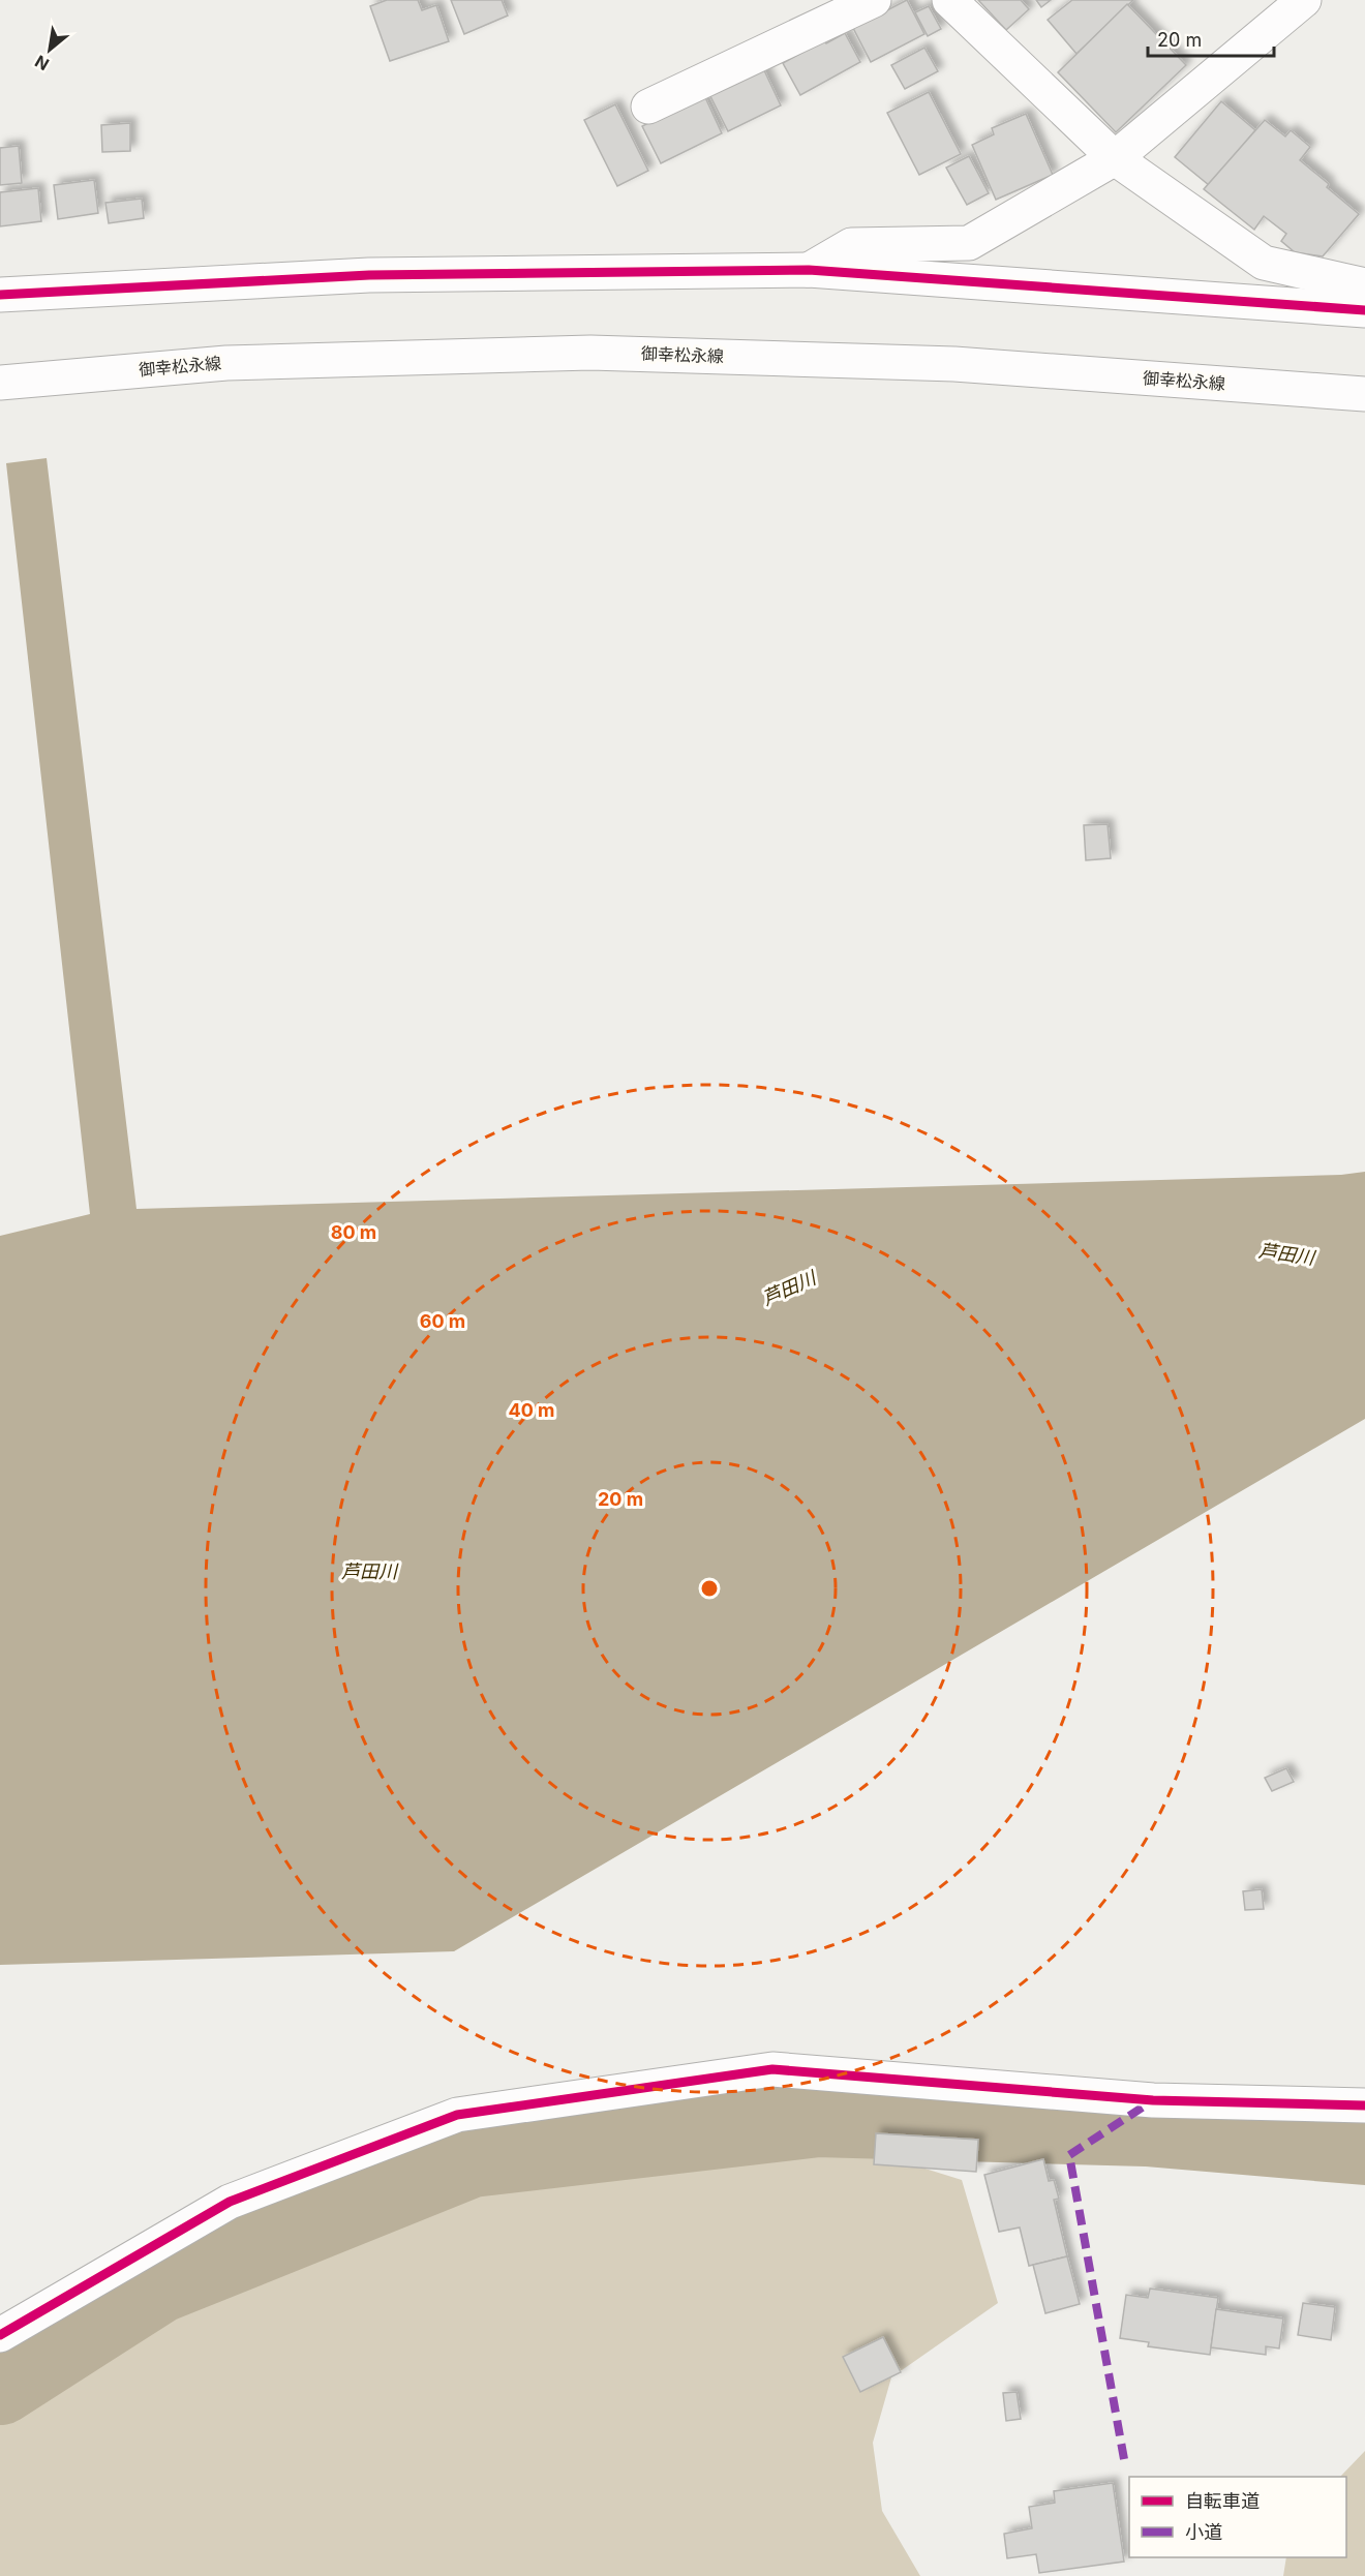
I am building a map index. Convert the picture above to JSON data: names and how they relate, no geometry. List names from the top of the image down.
{
  "streets": {
    "street": ["御幸松永線"]
  },
  "water": ["芦田川"],
  "legend": ["自転車道", "小道"],
  "scale_bar": "20 m",
  "north": "bottom left",
  "rings": [
    "80 m",
    "60 m",
    "40 m",
    "20 m"
  ]
}
